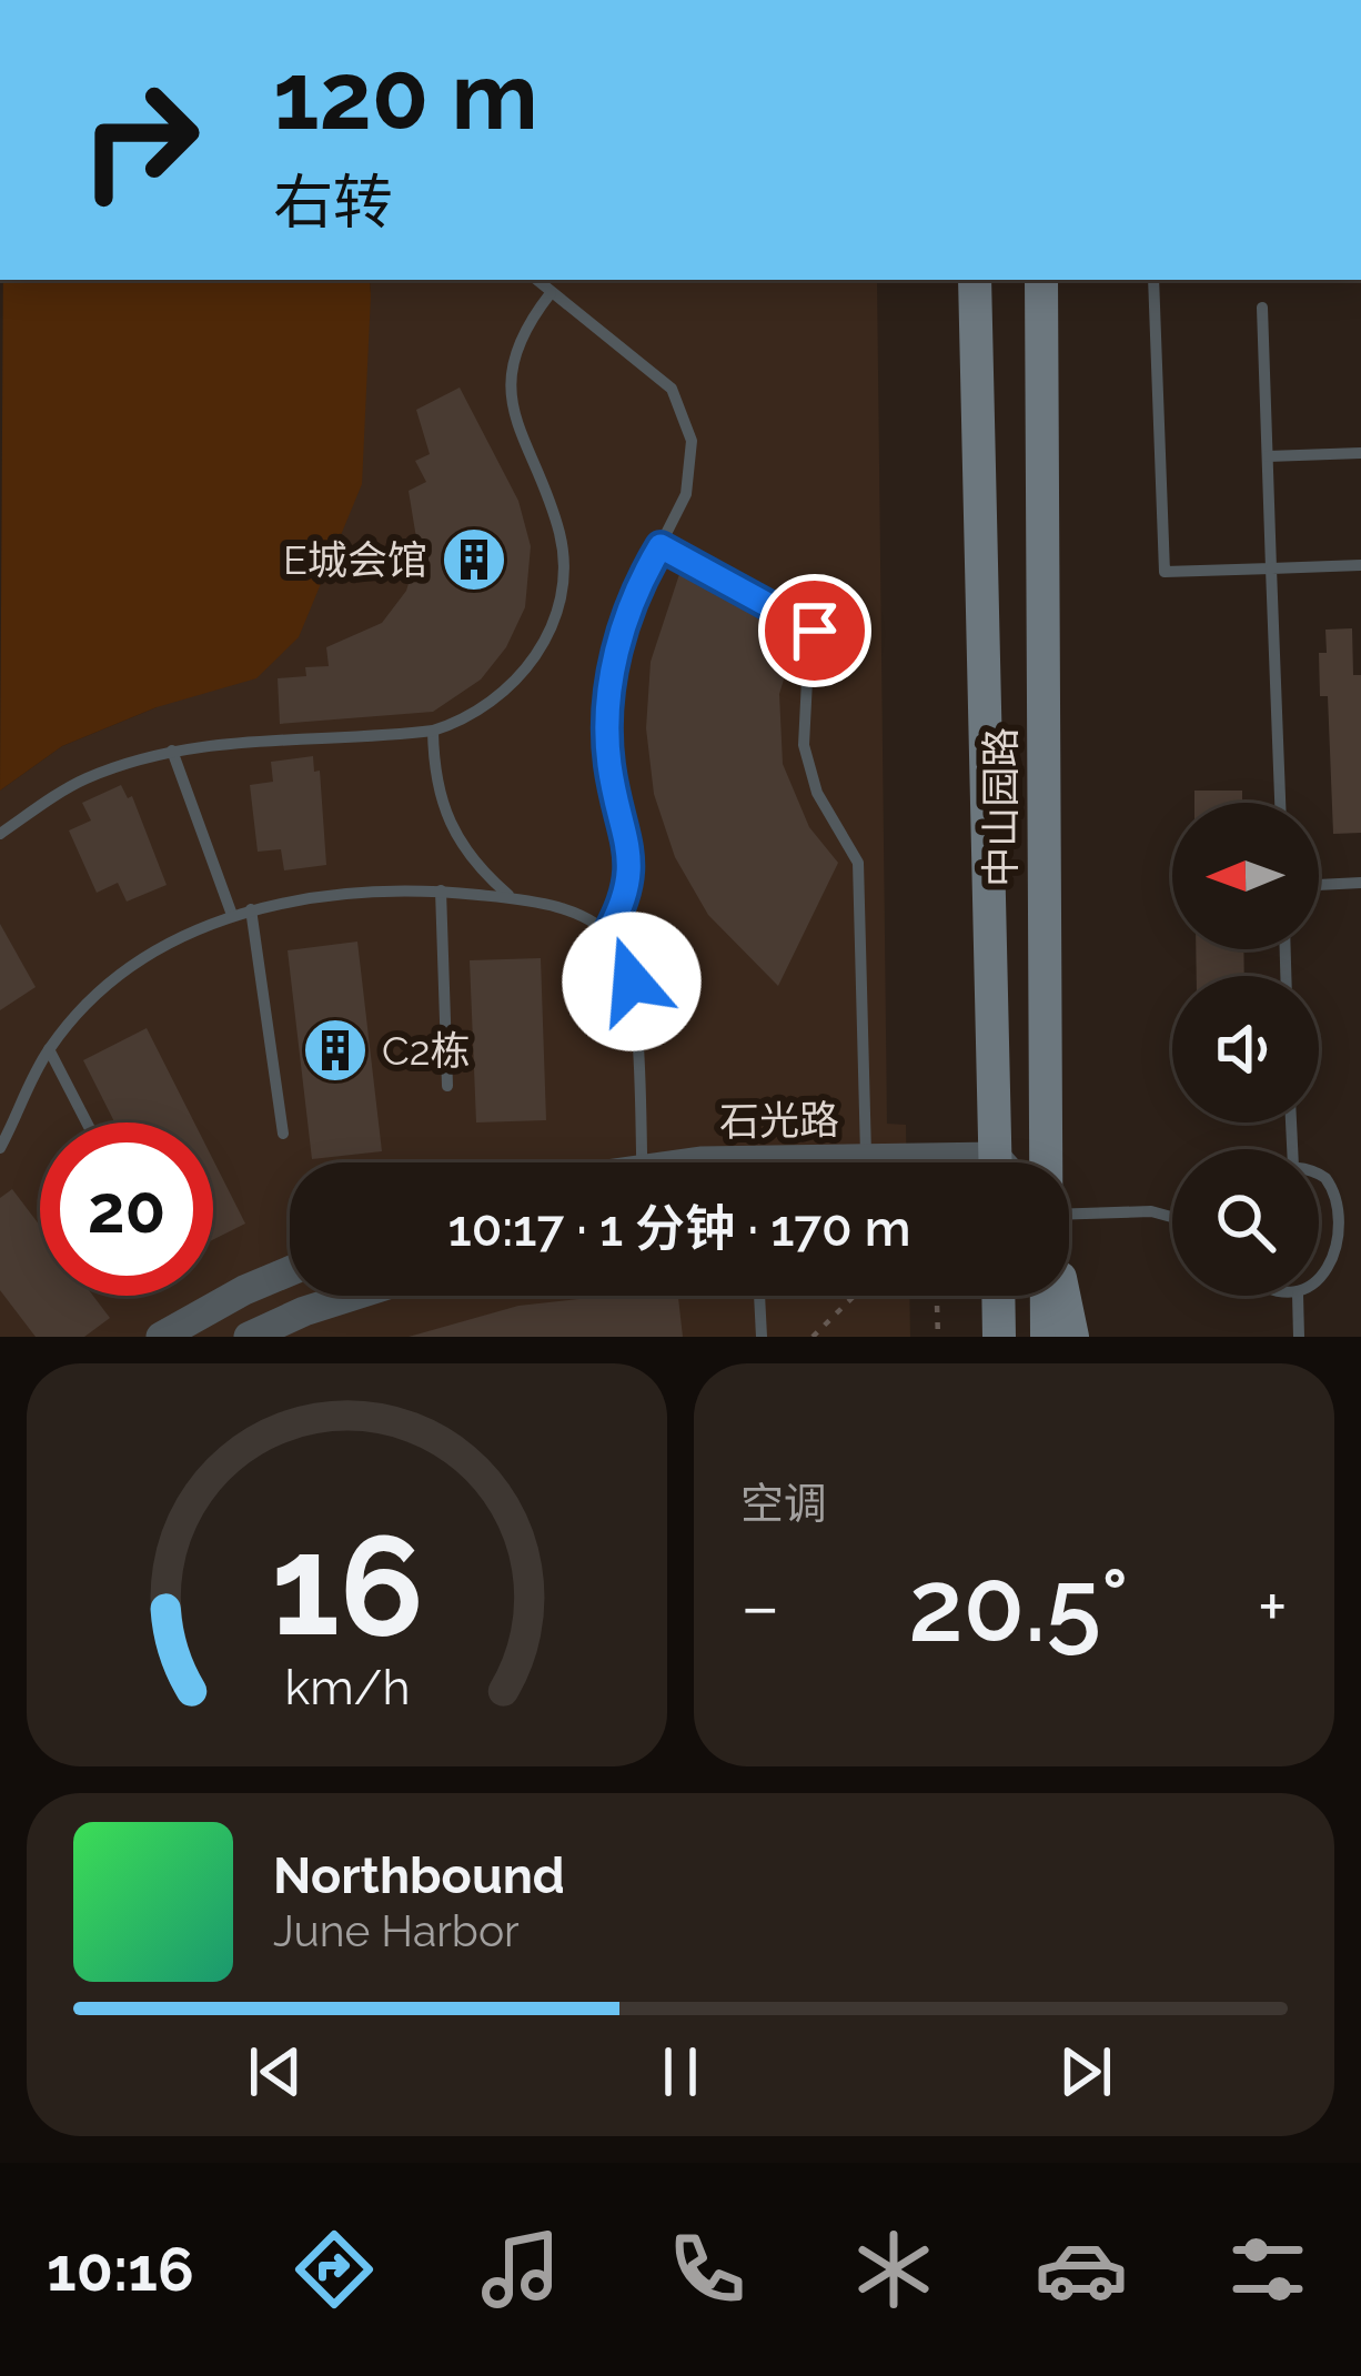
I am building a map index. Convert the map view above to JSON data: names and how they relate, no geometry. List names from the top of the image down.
{
  "streets": {
    "main road": ["中山园路"],
    "street": ["石光路"]
  },
  "places": {
    "building": ["E城会馆", "C2栋"]
  },
  "north": "left",
  "page": {
    "turn": ["120 m", "右转"],
    "limit": "20",
    "trip": "10:17 · 1 分钟 · 170 m",
    "tile": "空调",
    "heat": ["−", "20.5°", "+"],
    "song": ["Northbound", "June Harbor"],
    "tabs": "10:16",
    "gauge": ["16", "km/h"]
  }
}
